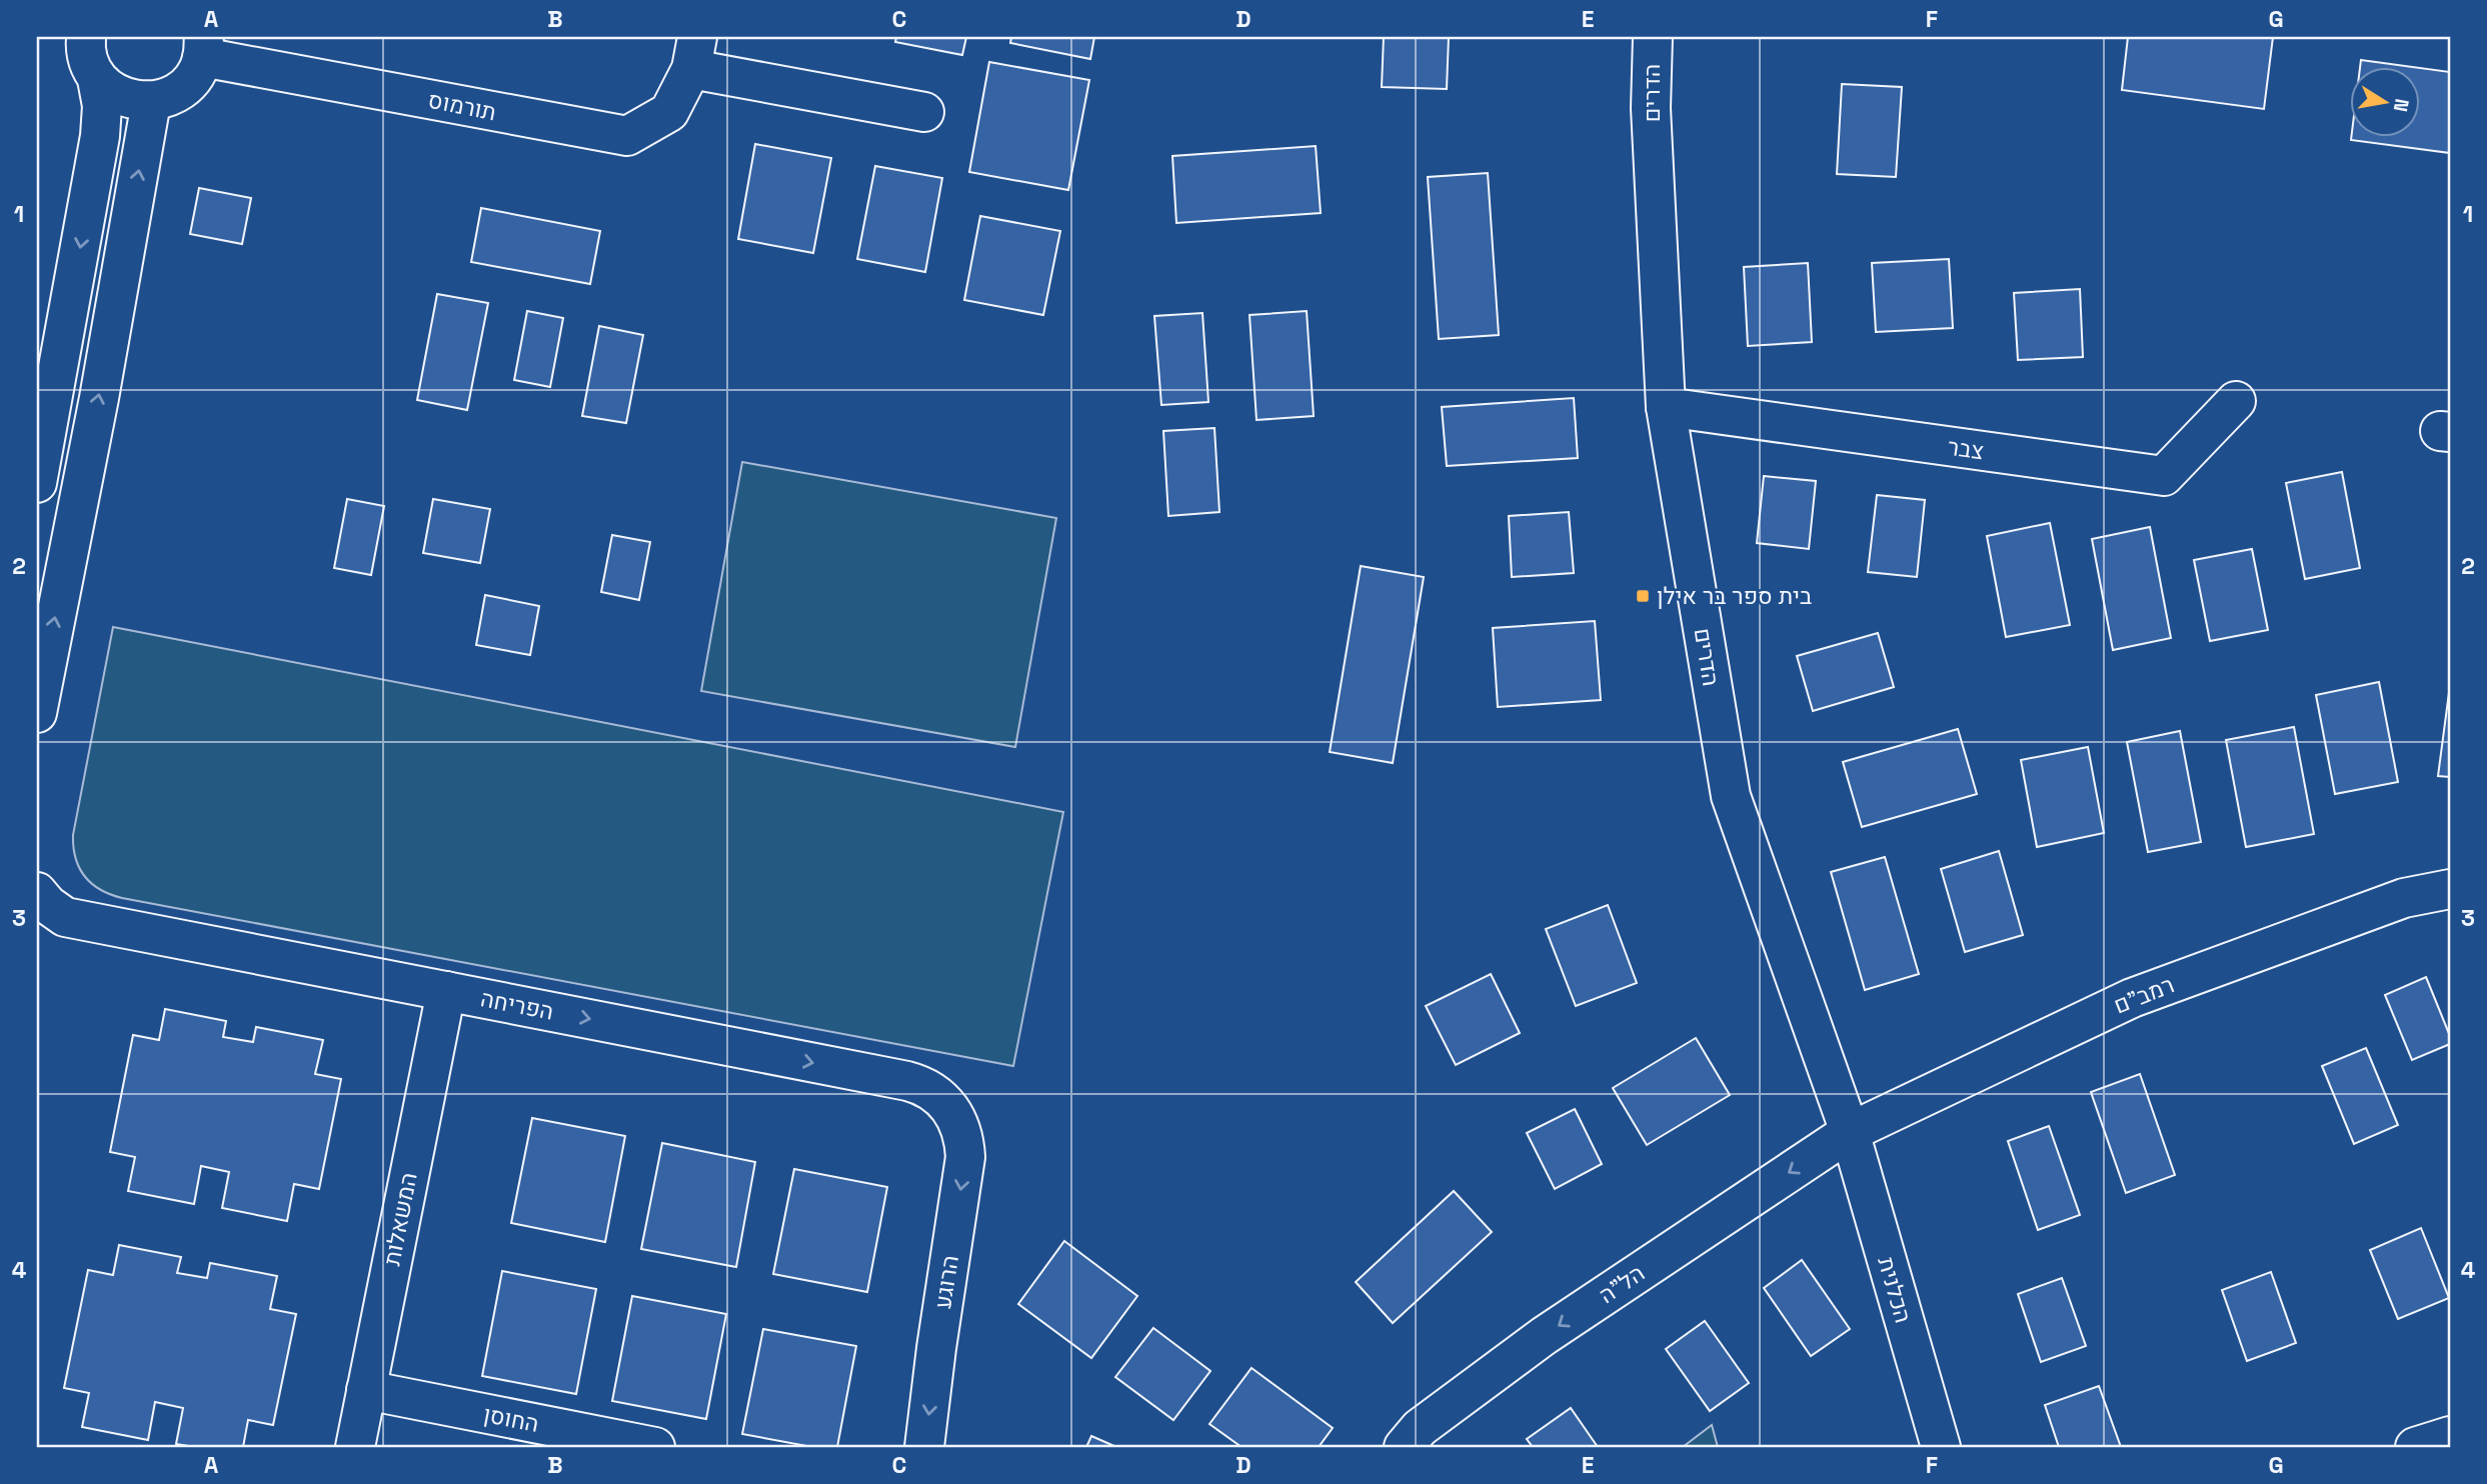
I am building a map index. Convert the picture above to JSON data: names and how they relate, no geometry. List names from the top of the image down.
{
  "streets": {
    "street": [
      "הדרים",
      "תורמוס",
      "צבר",
      "רמב\"ם",
      "הפריחה",
      "המשאלות",
      "הרוגע",
      "הל\"ה",
      "הכלנית",
      "החוסן"
    ]
  },
  "crossings": [
    ["הדרים", "צבר"],
    ["הדרים", "רמב\"ם"],
    ["הדרים", "הל\"ה"],
    ["הדרים", "הכלנית"],
    ["רמב\"ם", "הל\"ה"],
    ["רמב\"ם", "הכלנית"],
    ["הפריחה", "המשאלות"],
    ["הפריחה", "הרוגע"],
    ["המשאלות", "החוסן"],
    ["הל\"ה", "הכלנית"]
  ],
  "one_way": ["הפריחה", "הרוגע", "הל\"ה"],
  "places": {
    "transit": ["בית ספר בר אילן"]
  },
  "north": "right",
  "grid": {
    "columns": [
      "A",
      "B",
      "C",
      "D",
      "E",
      "F",
      "G"
    ],
    "rows": [
      "1",
      "2",
      "3",
      "4"
    ]
  }
}
